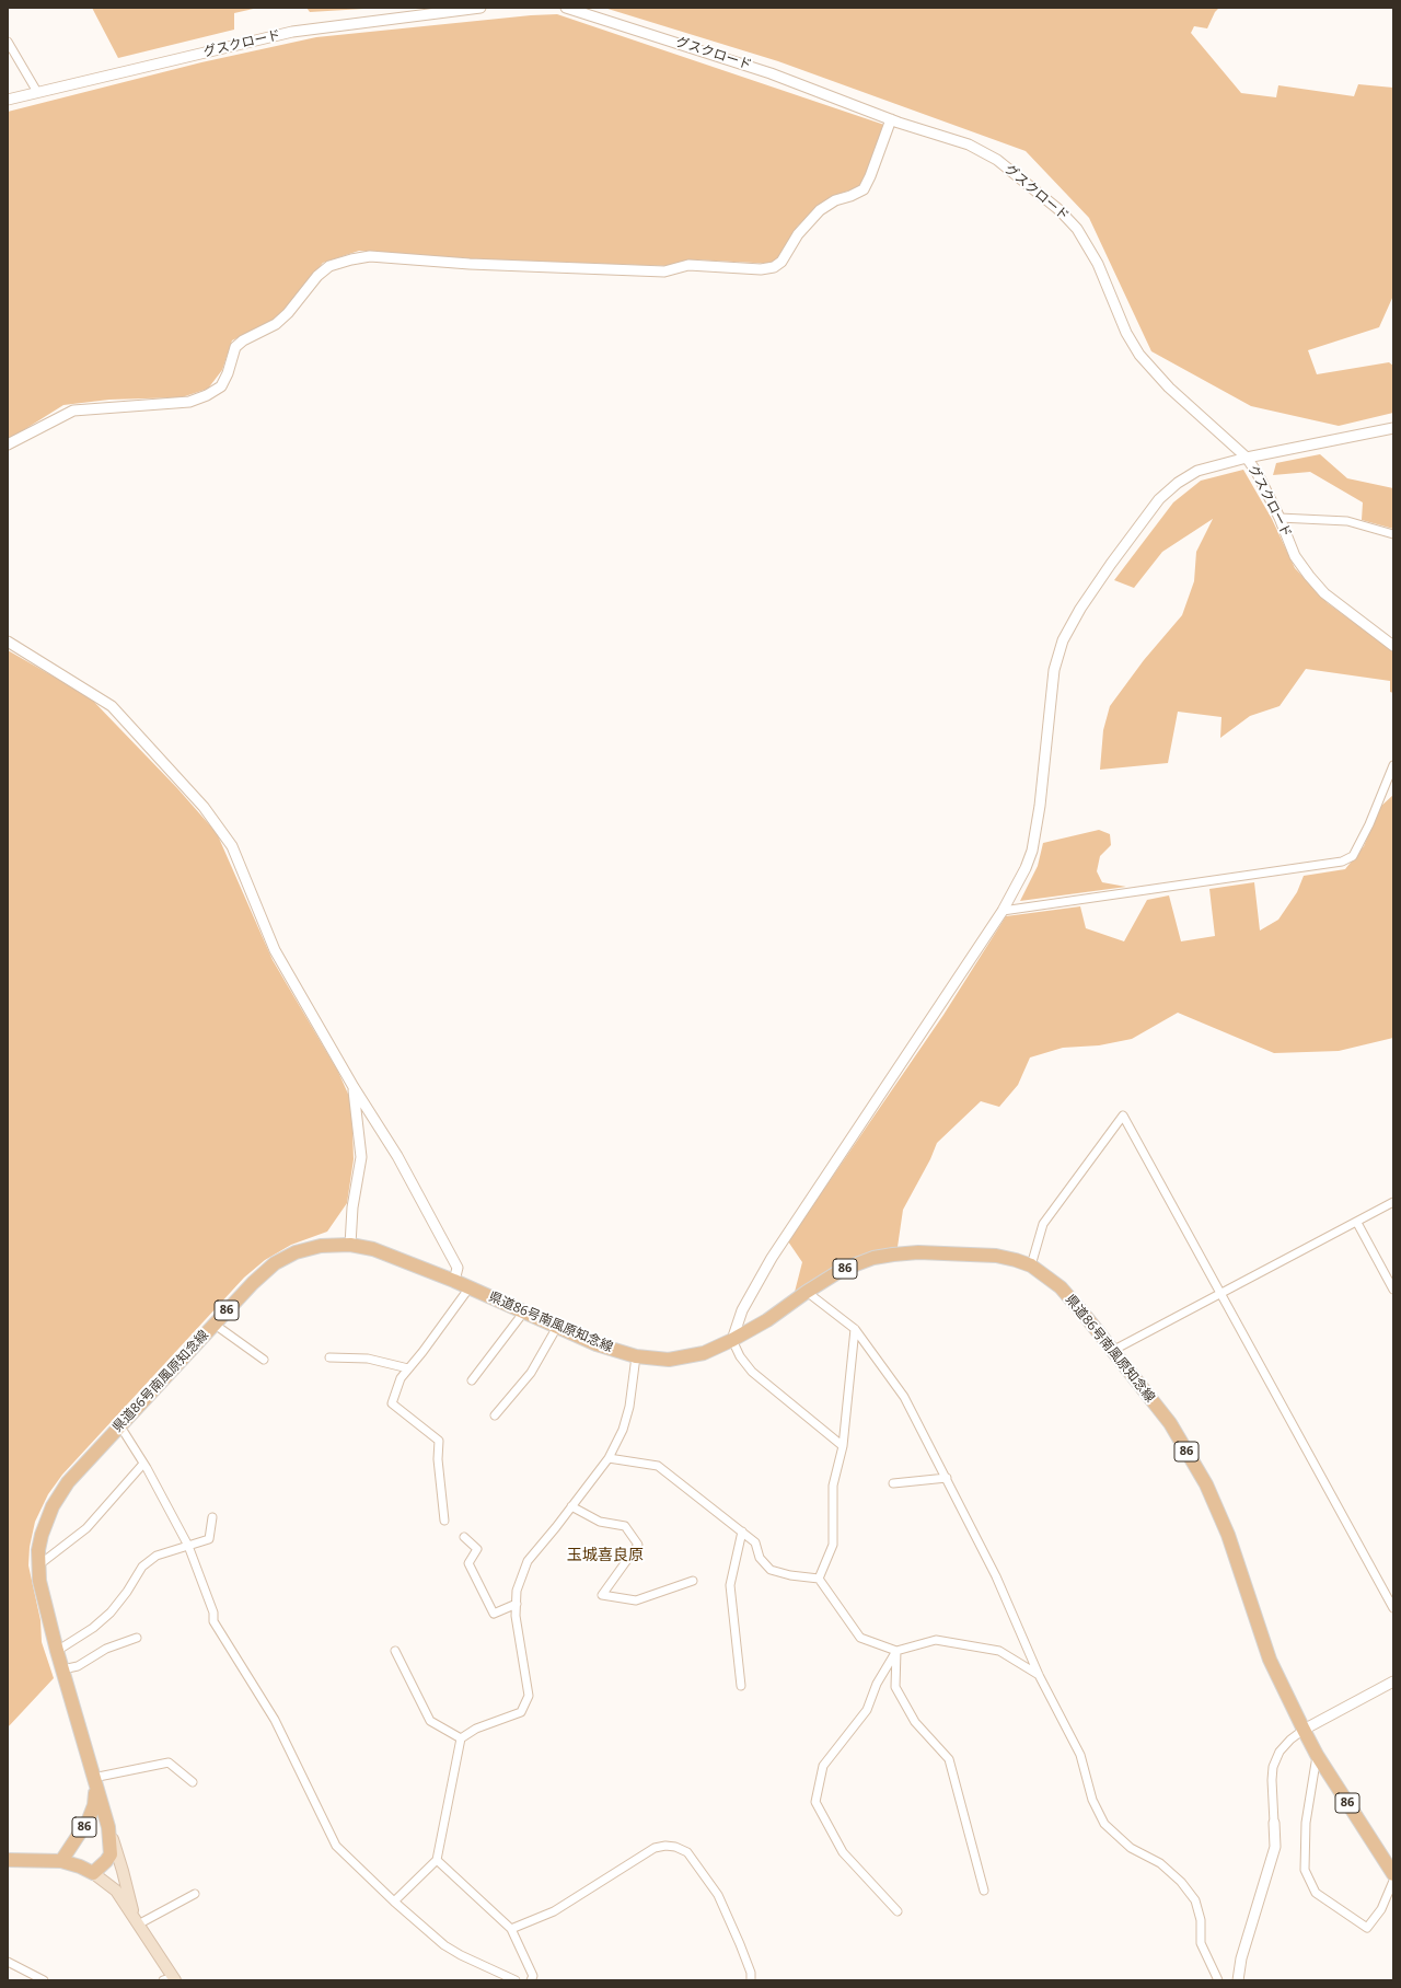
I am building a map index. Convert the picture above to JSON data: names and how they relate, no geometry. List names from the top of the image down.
{
  "streets": {
    "main road": ["86", "県道86号南風原知念線"],
    "street": ["グスクロード"]
  },
  "districts": ["玉城喜良原"]
}
